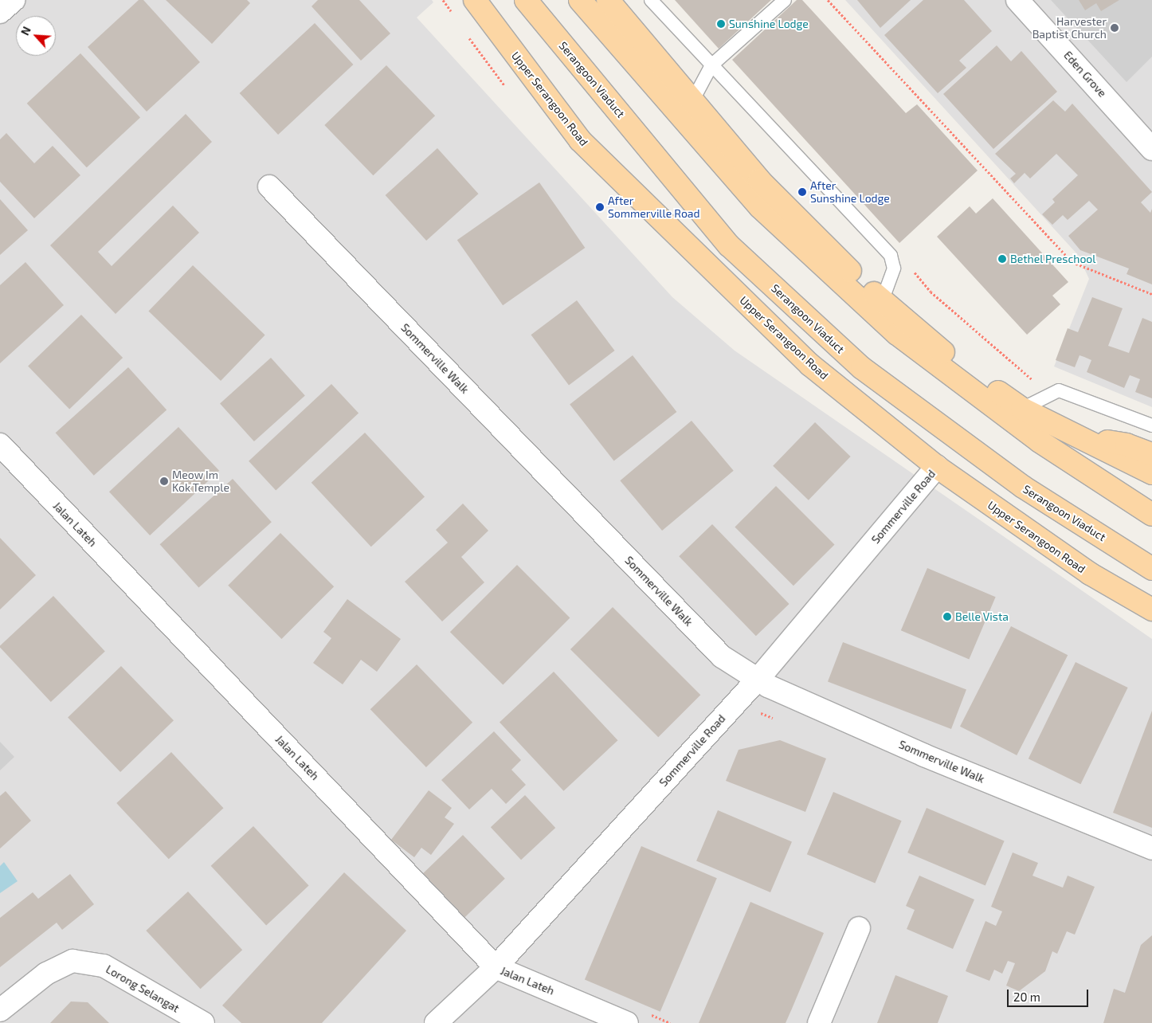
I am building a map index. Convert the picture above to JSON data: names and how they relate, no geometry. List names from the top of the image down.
{
  "streets": {
    "main road": ["Serangoon Viaduct", "Upper Serangoon Road"],
    "street": [
      "Eden Grove",
      "Sommerville Walk",
      "Sommerville Road",
      "Jalan Lateh",
      "Lorong Selangat"
    ]
  },
  "crossings": [
    ["Upper Serangoon Road", "Sommerville Road"],
    ["Sommerville Walk", "Sommerville Road"],
    ["Sommerville Road", "Jalan Lateh"]
  ],
  "places": [
    "Sunshine Lodge",
    "Harvester Baptist Church",
    "After Sunshine Lodge",
    "After Sommerville Road",
    "Bethel Preschool",
    "Meow Im Kok Temple",
    "Belle Vista"
  ],
  "scale_bar": "20 m",
  "north": "top left"
}
